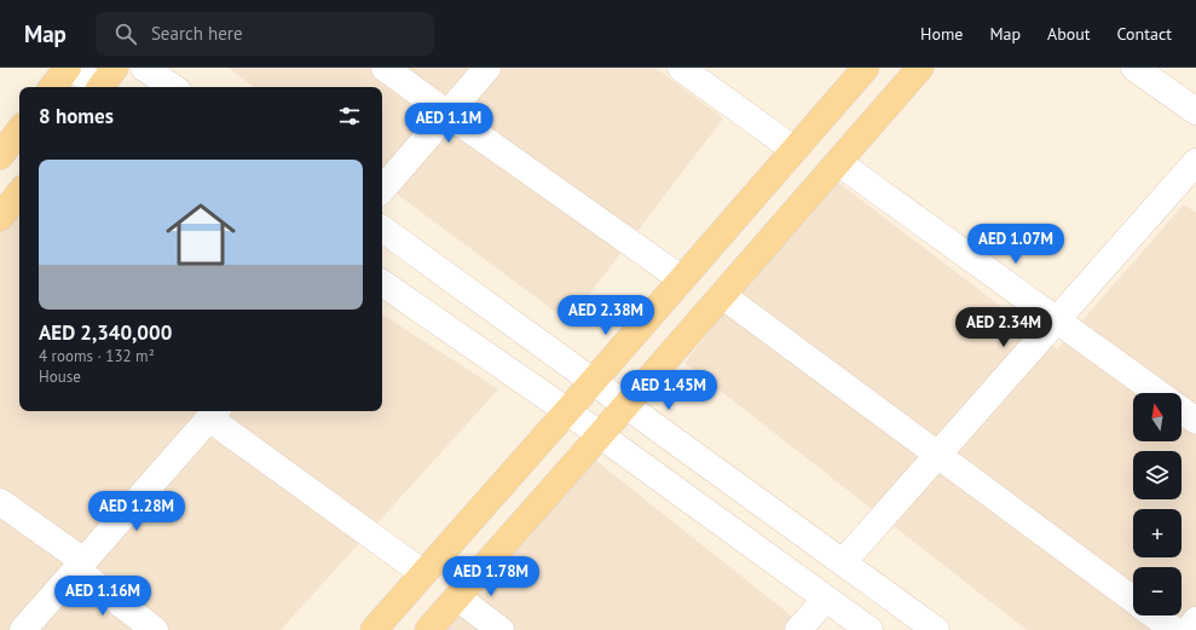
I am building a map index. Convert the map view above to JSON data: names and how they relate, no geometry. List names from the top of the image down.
{
  "north": "top",
  "page": {
    "header": "Map",
    "search": "Search here",
    "nav": [
      "Home",
      "Map",
      "About",
      "Contact"
    ],
    "heading": "8 homes",
    "price": [
      "AED 1.1M",
      "AED 1.07M",
      "AED 2.38M",
      "AED 2.34M",
      "AED 1.45M",
      "AED 1.28M",
      "AED 1.78M",
      "AED 1.16M"
    ],
    "list": [
      {
        "name": "AED 2,340,000",
        "note": "4 rooms · 132 m² · House"
      }
    ],
    "map_buttons": ["+", "−"]
  }
}
